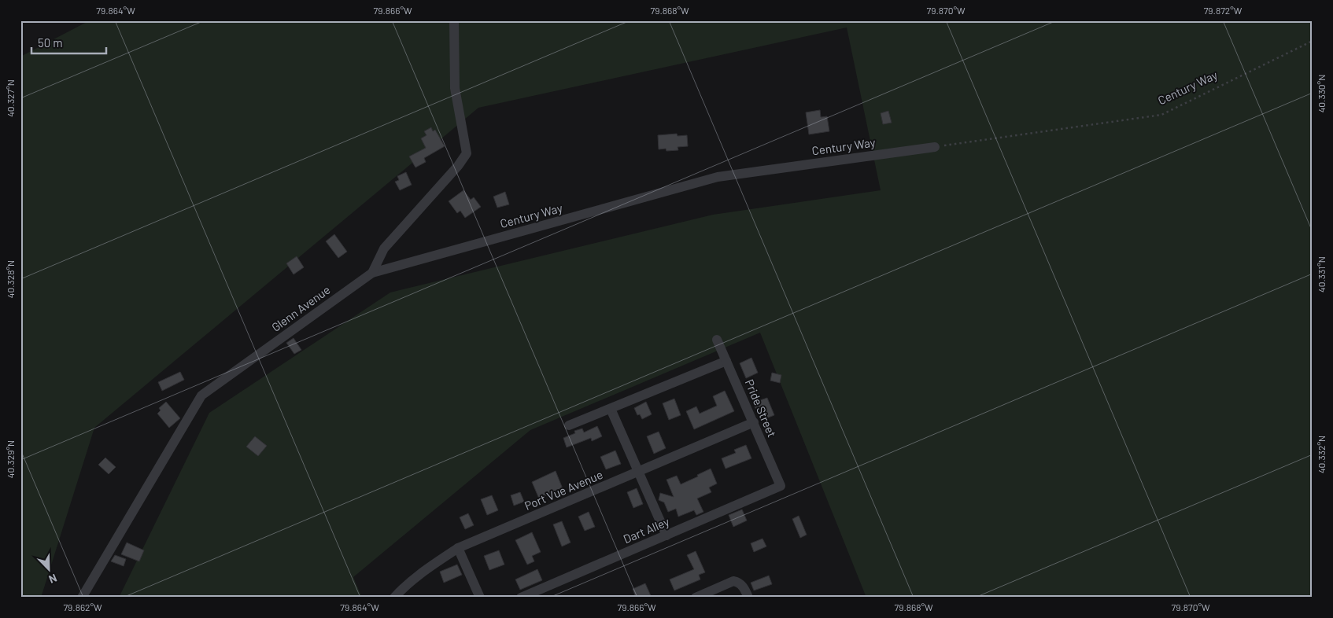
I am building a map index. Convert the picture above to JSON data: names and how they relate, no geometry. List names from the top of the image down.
{
  "streets": {
    "street": [
      "Century Way",
      "Glenn Avenue",
      "Pride Street",
      "Port Vue Avenue",
      "Dart Alley"
    ]
  },
  "crossings": [
    ["Century Way", "Glenn Avenue"],
    ["Pride Street", "Port Vue Avenue"],
    ["Pride Street", "Dart Alley"]
  ],
  "scale_bar": "50 m",
  "north": "bottom right",
  "coordinates": [
    "79.864°W",
    "79.866°W",
    "79.868°W",
    "79.870°W",
    "79.872°W",
    "40.330°N",
    "40.327°N",
    "40.331°N",
    "40.328°N",
    "40.332°N",
    "40.329°N",
    "79.862°W"
  ]
}
